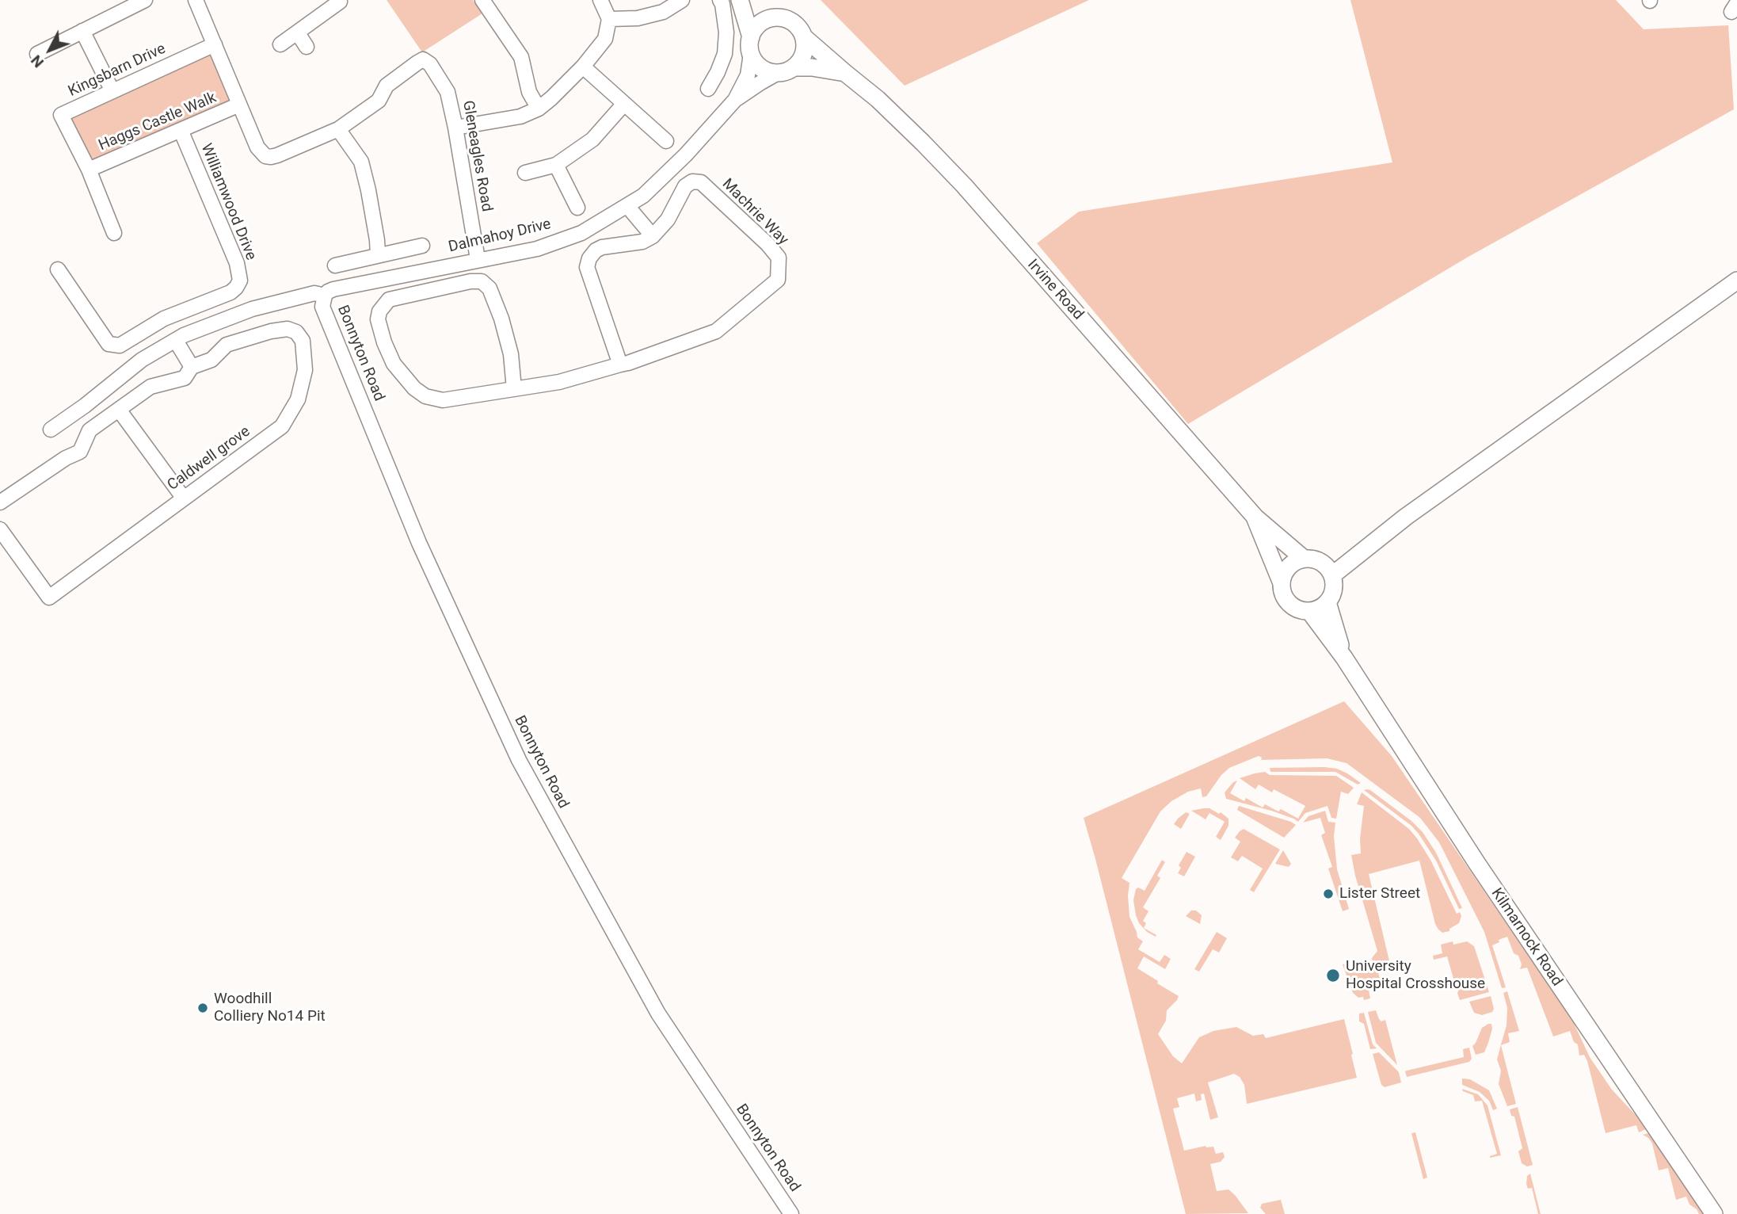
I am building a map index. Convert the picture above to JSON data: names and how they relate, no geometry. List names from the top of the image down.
{
  "streets": {
    "main road": ["Irvine Road", "Kilmarnock Road"],
    "street": [
      "Kingsbarn Drive",
      "Haggs Castle Walk",
      "Gleneagles Road",
      "Williamwood Drive",
      "Machrie Way",
      "Dalmahoy Drive",
      "Bonnyton Road",
      "Caldwell grove"
    ]
  },
  "crossings": [
    ["Kingsbarn Drive", "Haggs Castle Walk"],
    ["Haggs Castle Walk", "Gleneagles Road"],
    ["Haggs Castle Walk", "Williamwood Drive"],
    ["Gleneagles Road", "Dalmahoy Drive"],
    ["Dalmahoy Drive", "Bonnyton Road"],
    ["Irvine Road", "Kilmarnock Road"]
  ],
  "places": ["Lister Street", "University Hospital Crosshouse", "Woodhill Colliery No14 Pit"],
  "north": "bottom left"
}
